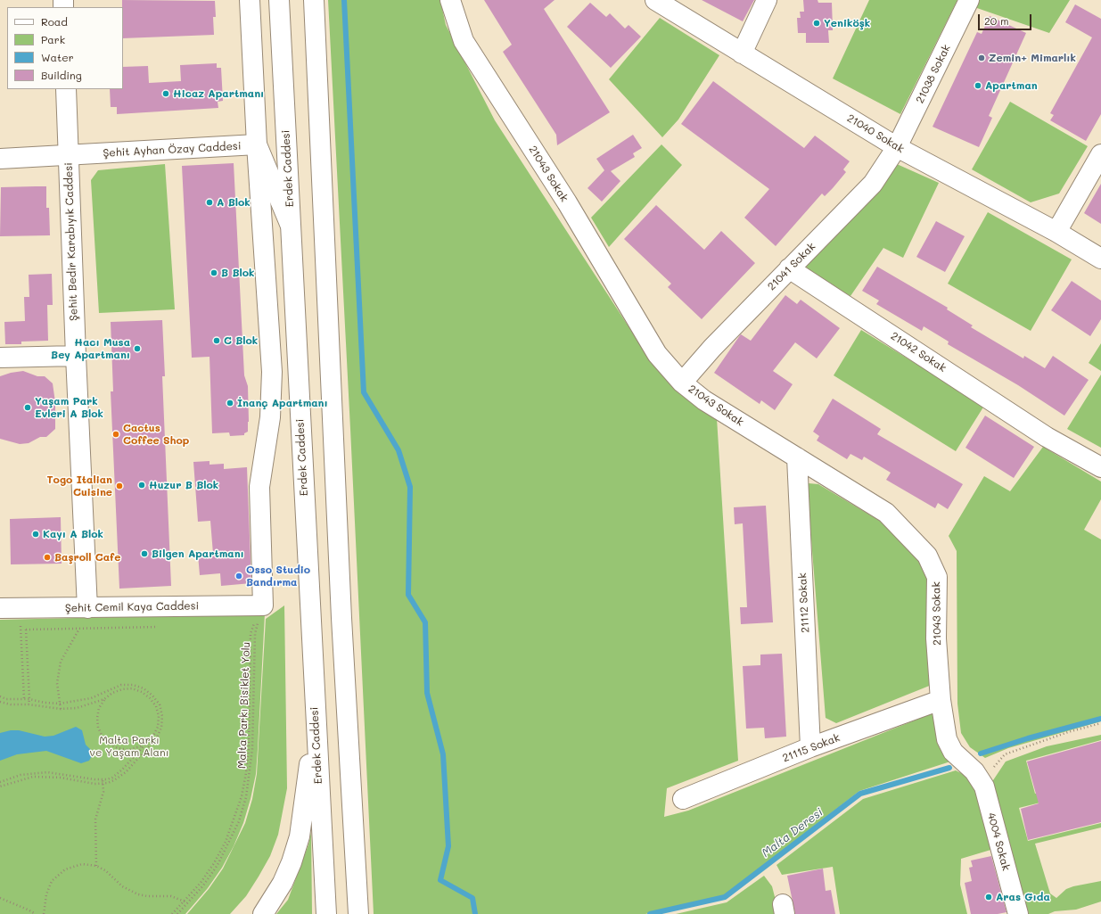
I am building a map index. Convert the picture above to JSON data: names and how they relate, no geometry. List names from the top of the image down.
{
  "streets": {
    "main road": [
      "21038 Sokak",
      "21040 Sokak",
      "Şehit Ayhan Özay Caddesi",
      "Erdek Caddesi",
      "21043 Sokak",
      "Şehit Bedir Karabıyık Caddesi",
      "21041 Sokak",
      "21042 Sokak",
      "21112 Sokak",
      "Şehit Cemil Kaya Caddesi",
      "21115 Sokak",
      "4004 Sokak"
    ],
    "path": ["Malta Parkı Bisiklet Yolu"]
  },
  "crossings": [
    ["21038 Sokak", "21040 Sokak"],
    ["21038 Sokak", "21041 Sokak"],
    ["21040 Sokak", "21041 Sokak"],
    ["Şehit Ayhan Özay Caddesi", "Erdek Caddesi"],
    ["Şehit Ayhan Özay Caddesi", "Şehit Bedir Karabıyık Caddesi"],
    ["21043 Sokak", "21041 Sokak"],
    ["21043 Sokak", "21112 Sokak"],
    ["21043 Sokak", "21115 Sokak"],
    ["21043 Sokak", "4004 Sokak"],
    ["Şehit Bedir Karabıyık Caddesi", "Şehit Cemil Kaya Caddesi"],
    ["21041 Sokak", "21042 Sokak"],
    ["21112 Sokak", "21115 Sokak"],
    ["Şehit Cemil Kaya Caddesi", "Malta Parkı Bisiklet Yolu"]
  ],
  "water": ["Malta Deresi"],
  "parks": ["Malta Parkı ve Yaşam Alanı"],
  "places": [
    "Yeniköşk",
    "Zemin+ Mimarlık",
    "Apartman",
    "Hicaz Apartmanı",
    "A Blok",
    "B Blok",
    "C Blok",
    "Hacı Musa Bey Apartmanı",
    "İnanç Apartmanı",
    "Yaşam Park Evleri A Blok",
    "Cactus Coffee Shop",
    "Huzur B Blok",
    "Togo Italian Cuisine",
    "Kayı A Blok",
    "Bilgen Apartmanı",
    "Başroll Cafe",
    "Osso Studio Bandırma",
    "Aras Gıda"
  ],
  "legend": [
    "Road",
    "Park",
    "Water",
    "Building"
  ],
  "scale_bar": "20 m"
}
